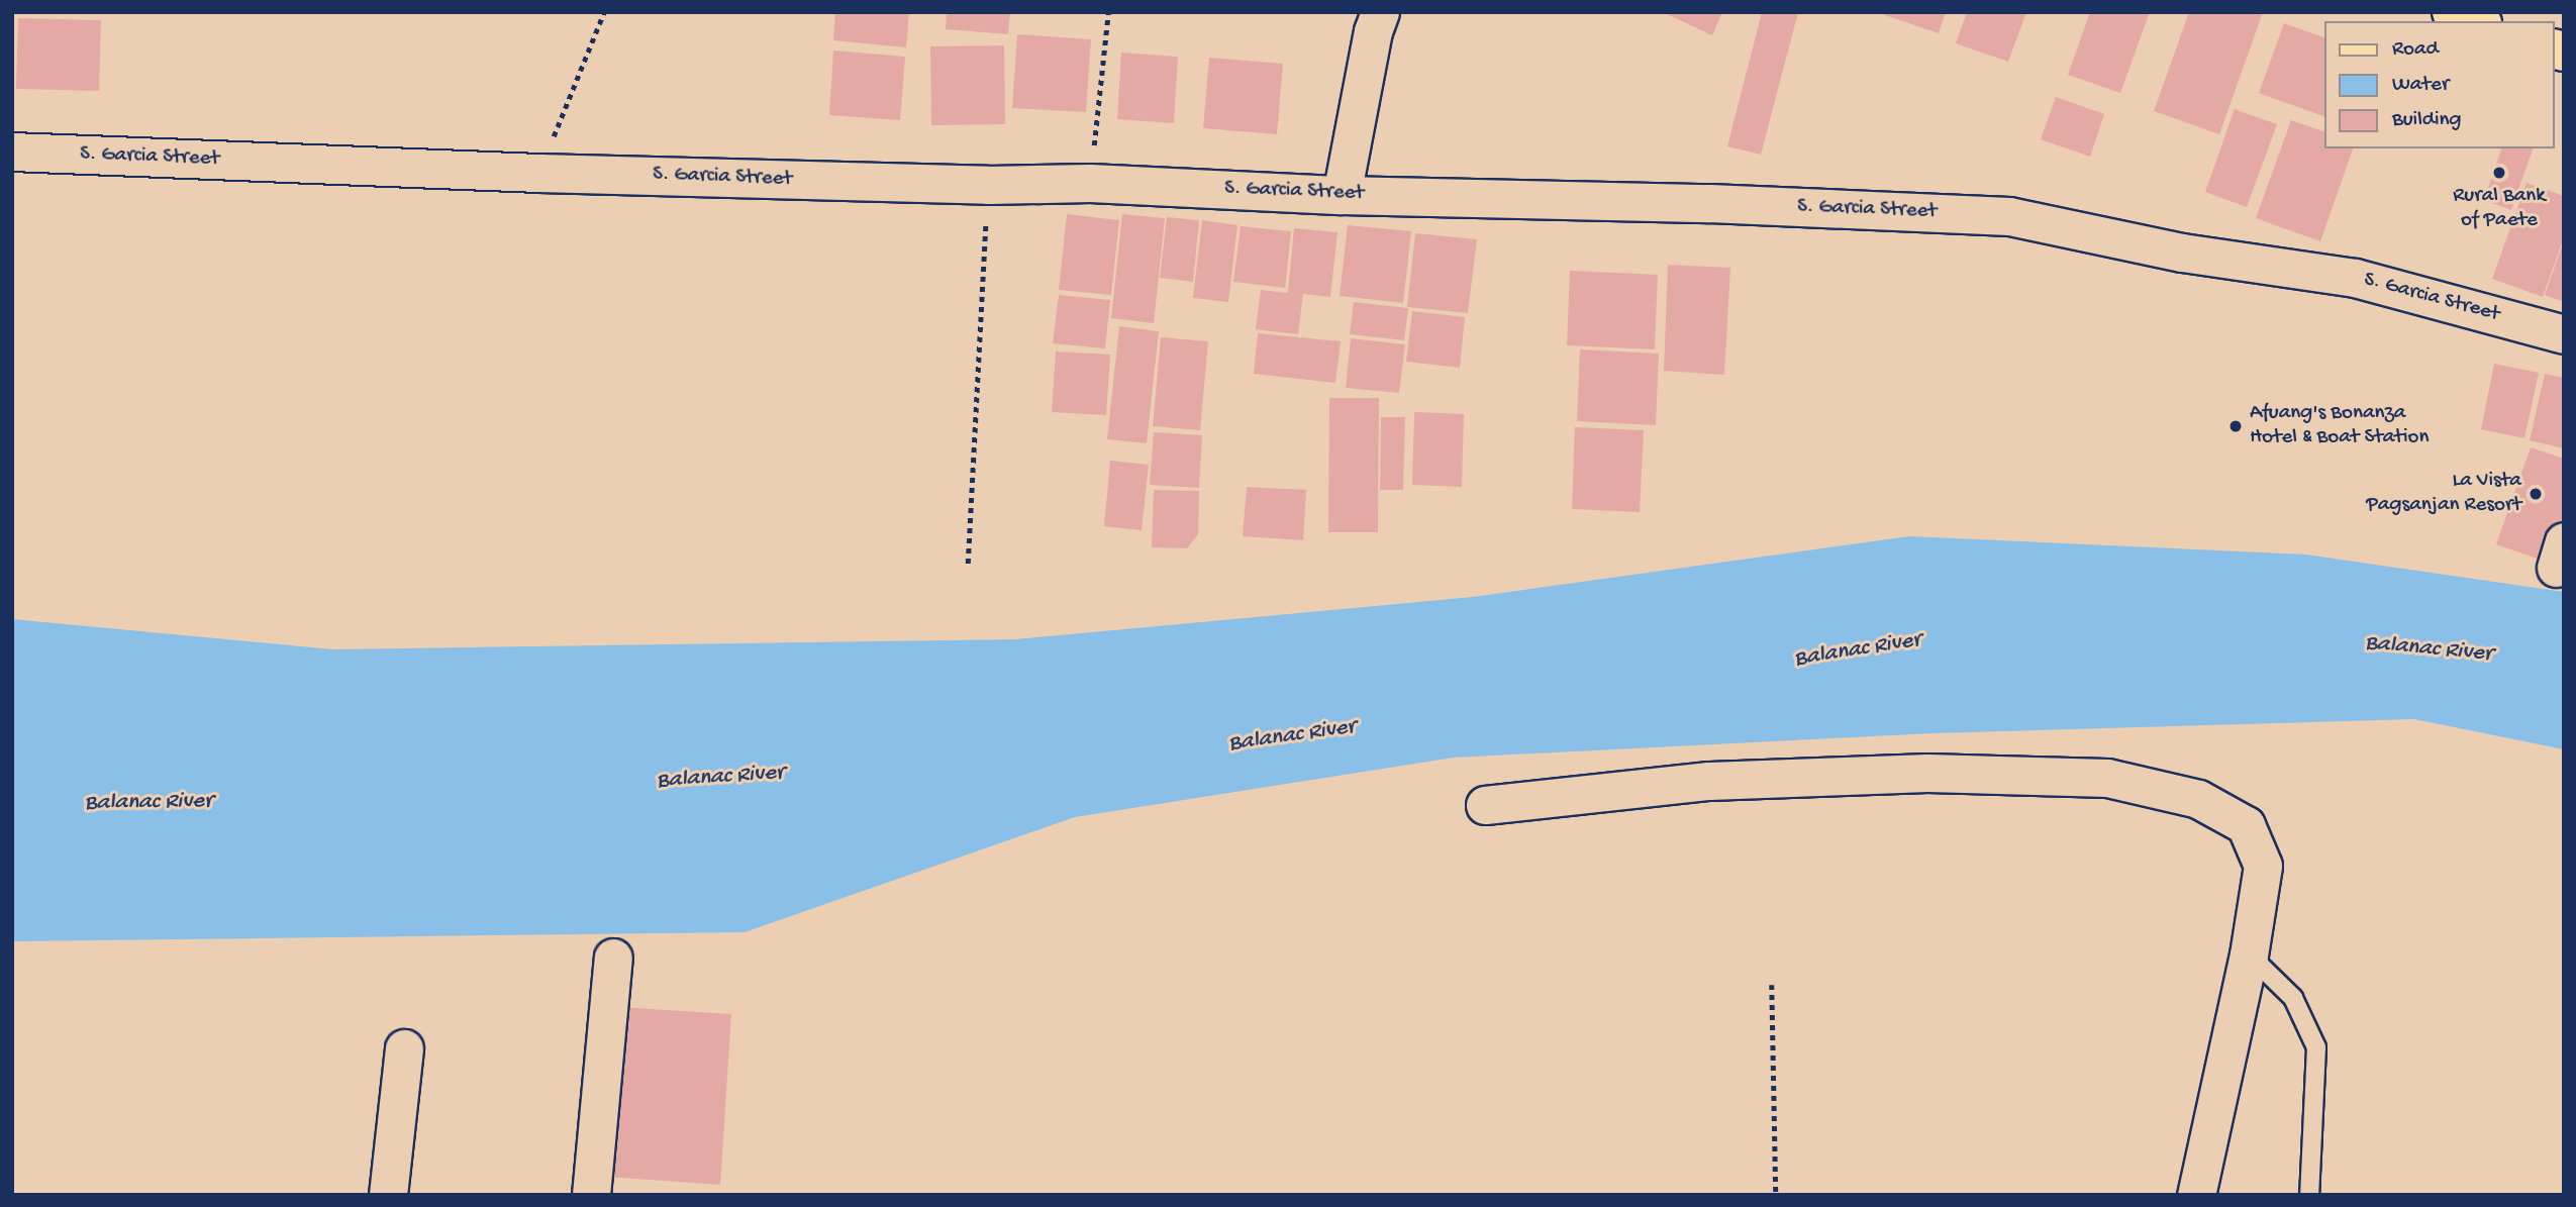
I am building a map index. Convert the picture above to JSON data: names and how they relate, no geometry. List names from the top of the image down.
{
  "streets": {
    "street": ["S. Garcia Street"]
  },
  "water": ["Balanac River"],
  "places": ["Rural Bank of Paete", "Afuang's Bonanza Hotel & Boat Station", "La Vista Pagsanjan Resort"],
  "legend": ["Road", "Water", "Building"]
}
